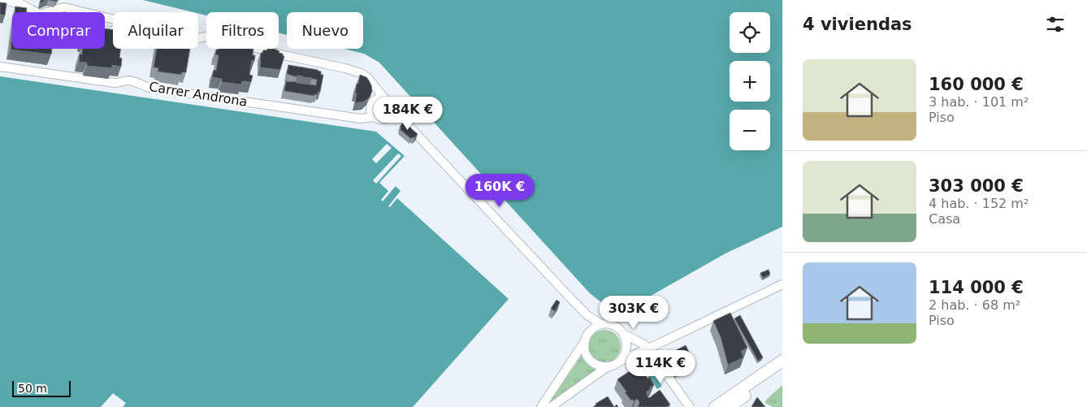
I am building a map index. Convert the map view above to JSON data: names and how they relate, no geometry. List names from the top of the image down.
{
  "streets": {
    "street": ["Carrer Androna"]
  },
  "scale_bar": "50 m",
  "page": {
    "heading": "4 viviendas",
    "map_buttons": ["+", "−"],
    "chip": [
      "Comprar",
      "Alquilar",
      "Filtros",
      "Nuevo"
    ],
    "list": [
      {
        "name": "160 000 €",
        "note": "3 hab. · 101 m² · Piso"
      },
      {
        "name": "303 000 €",
        "note": "4 hab. · 152 m² · Casa"
      },
      {
        "name": "114 000 €",
        "note": "2 hab. · 68 m² · Piso"
      }
    ],
    "price": [
      "184K €",
      "160K €",
      "303K €",
      "114K €"
    ],
    "scale": "50 m"
  }
}
